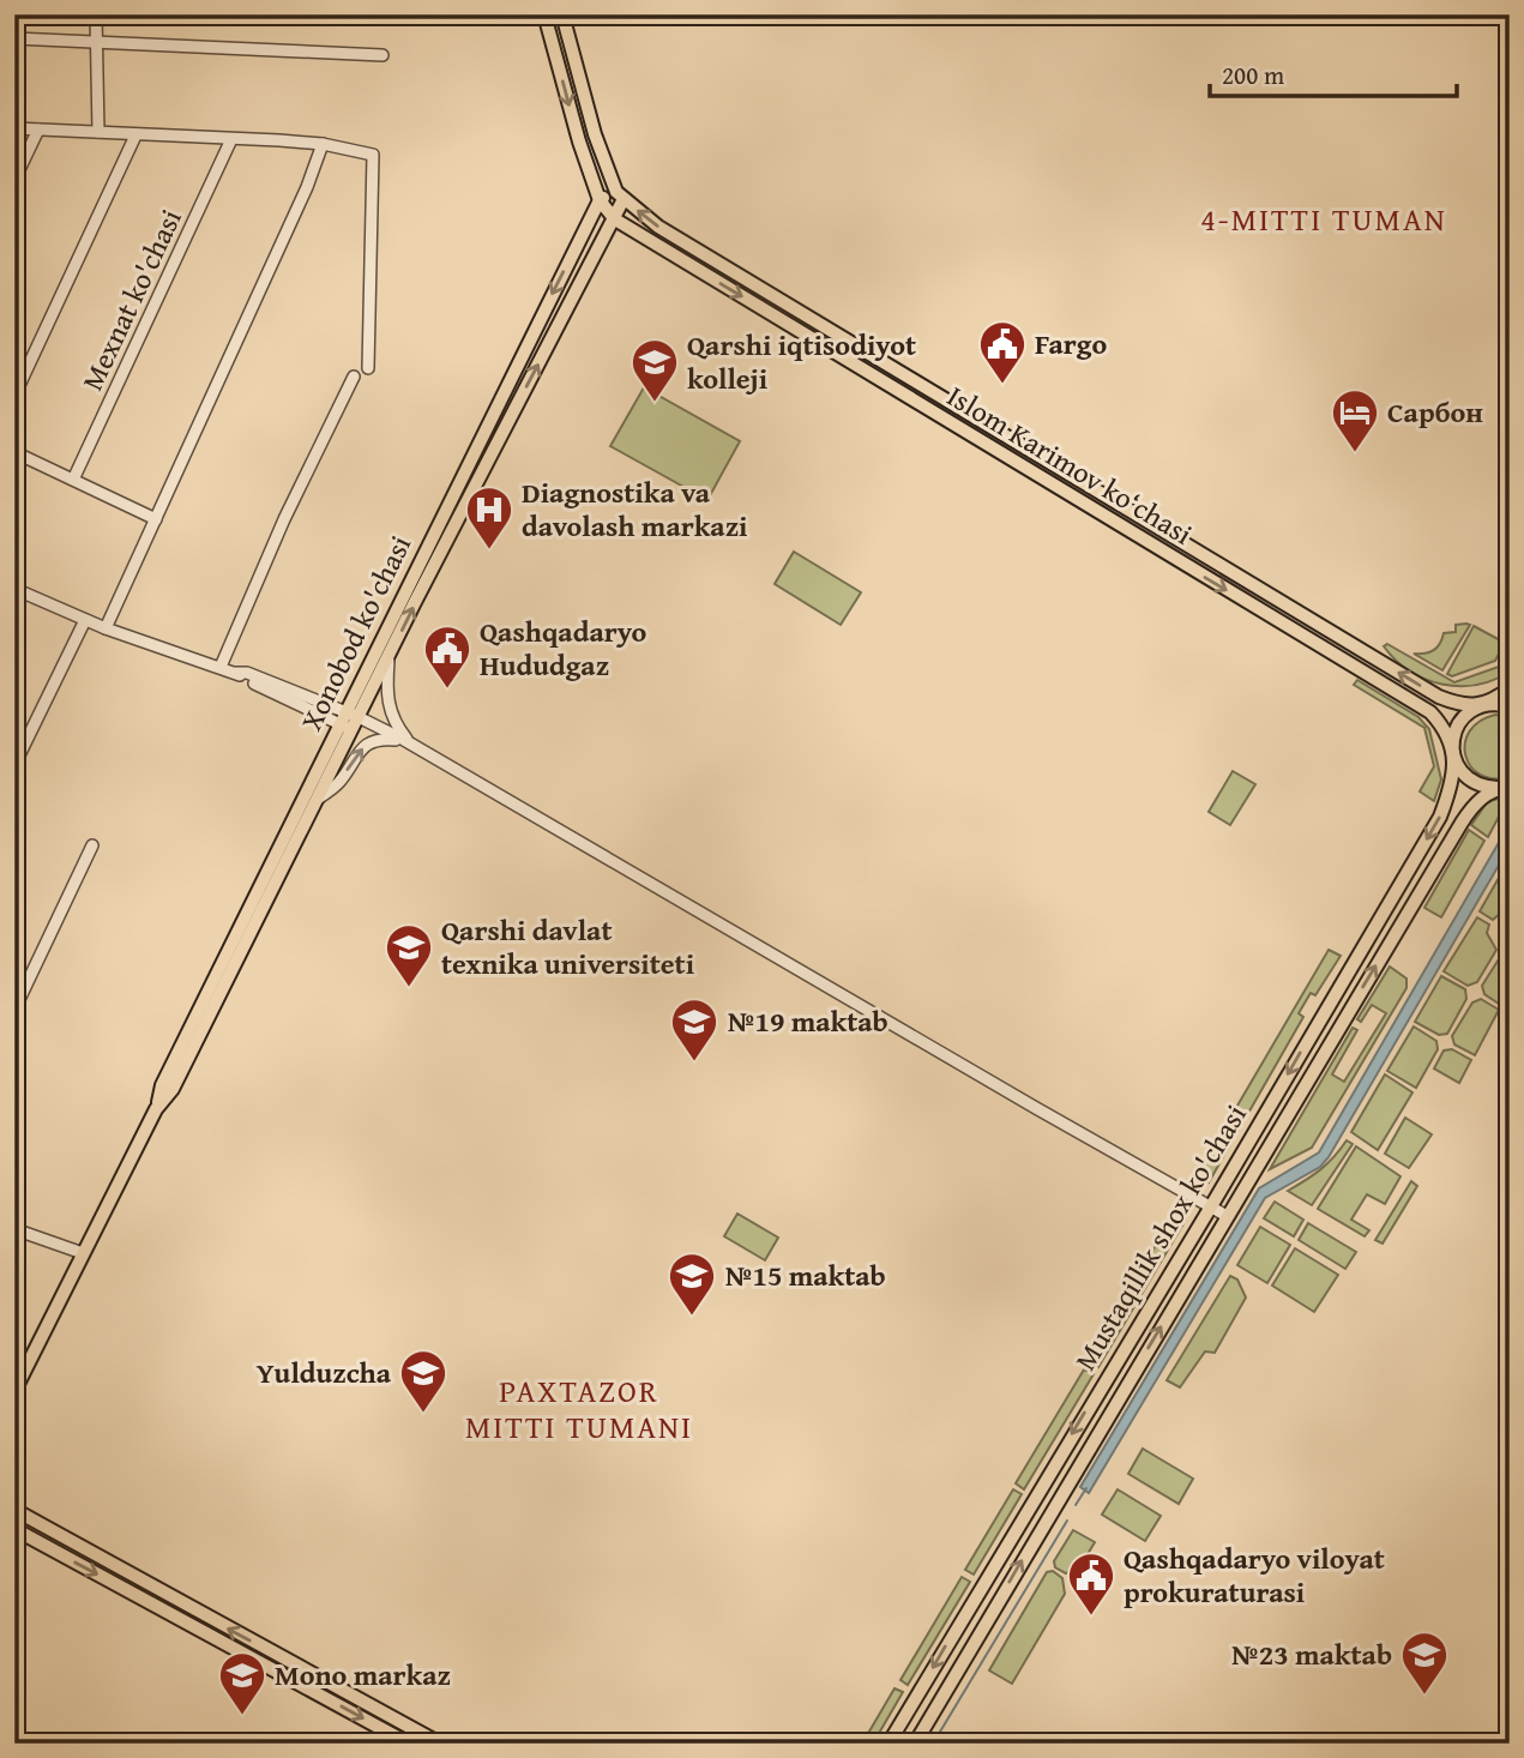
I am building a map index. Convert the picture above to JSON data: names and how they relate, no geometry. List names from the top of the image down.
{
  "streets": {
    "main road": ["Islom Karimov ko‘chasi", "Xonobod ko'chasi", "Mustaqillik shox ko'chasi"],
    "street": ["Mexnat ko'chasi"]
  },
  "crossings": [
    ["Islom Karimov ko‘chasi", "Xonobod ko'chasi"],
    ["Islom Karimov ko‘chasi", "Mustaqillik shox ko'chasi"]
  ],
  "districts": ["4-MITTI TUMAN", "PAXTAZOR MITTI TUMANI"],
  "places": {
    "public building": ["Fargo", "Qashqadaryo Hududgaz", "Qashqadaryo viloyat prokuraturasi"],
    "school or university": [
      "Qarshi iqtisodiyot kolleji",
      "Qarshi davlat texnika universiteti",
      "№19 maktab",
      "№15 maktab",
      "Yulduzcha",
      "№23 maktab",
      "Mono markaz"
    ],
    "hotel": ["Сарбон"],
    "hospital": ["Diagnostika va davolash markazi"]
  },
  "scale_bar": "200 m"
}
